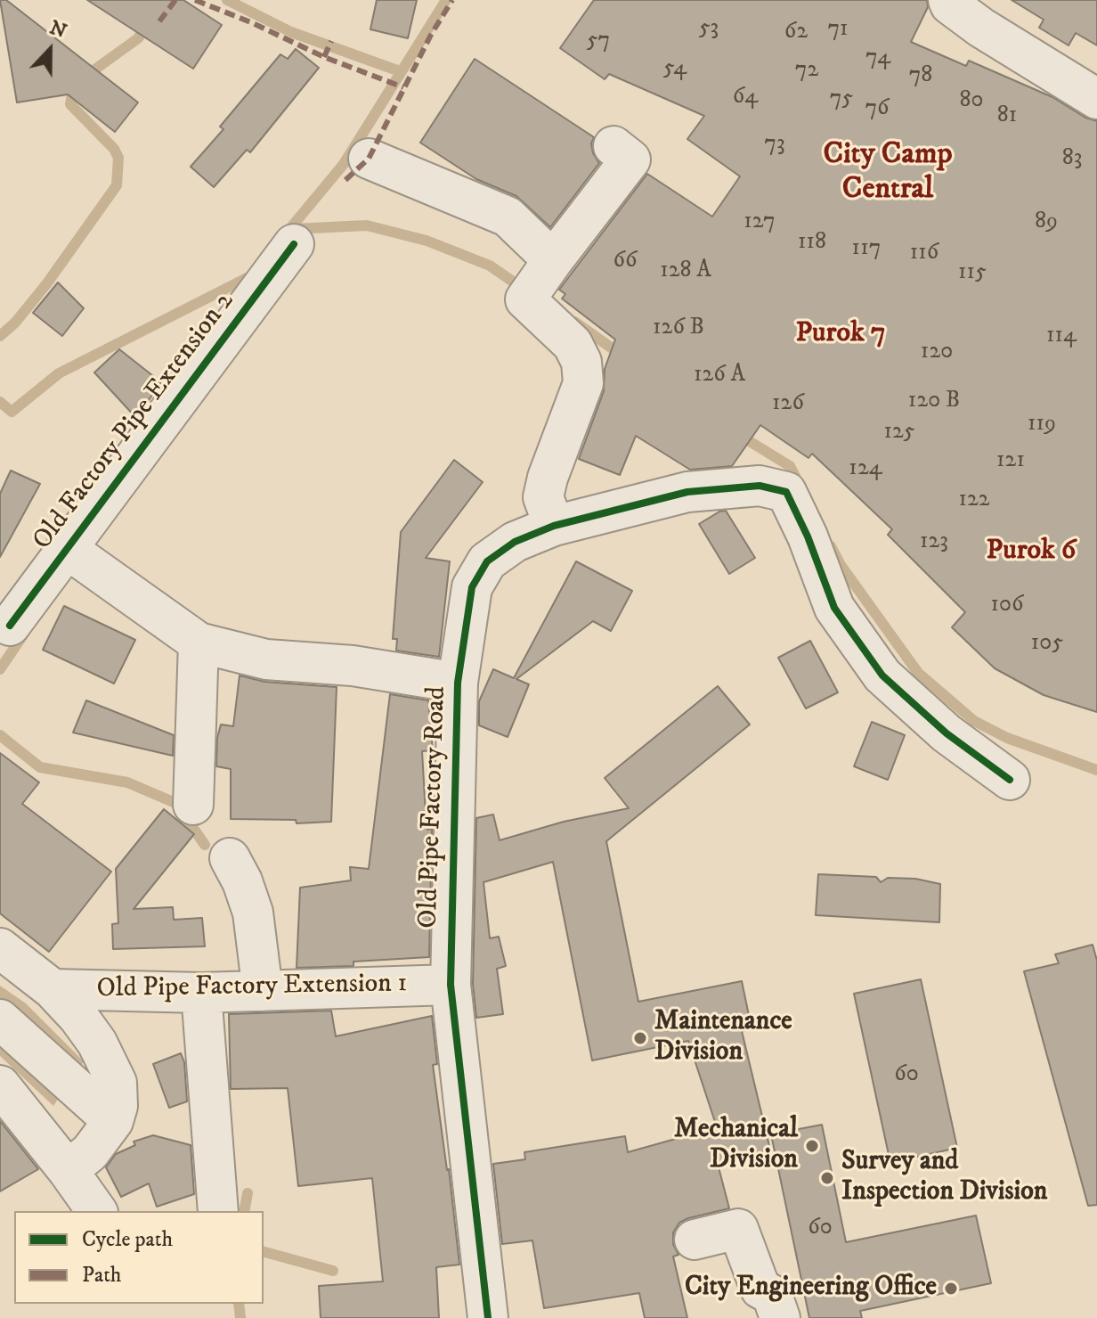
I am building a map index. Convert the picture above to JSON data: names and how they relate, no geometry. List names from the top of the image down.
{
  "streets": {
    "street": ["Old Factory Pipe Extension 2", "Old Pipe Factory Road", "Old Pipe Factory Extension 1"]
  },
  "crossings": [
    ["Old Pipe Factory Road", "Old Pipe Factory Extension 1"]
  ],
  "districts": ["City Camp Central", "Purok 7", "Purok 6"],
  "places": [
    "Maintenance Division",
    "Mechanical Division",
    "Survey and Inspection Division",
    "City Engineering Office"
  ],
  "house_numbers": [
    "53",
    "71",
    "62",
    "57",
    "74",
    "54",
    "72",
    "78",
    "64",
    "75",
    "80",
    "76",
    "81",
    "73",
    "83",
    "127",
    "89",
    "118",
    "117",
    "116",
    "66",
    "128 A",
    "115",
    "126 B",
    "114",
    "120",
    "126 A",
    "120 B",
    "126",
    "119",
    "125",
    "121",
    "124",
    "122",
    "123",
    "106",
    "105",
    "60",
    "60"
  ],
  "legend": ["Cycle path", "Path"],
  "north": "top"
}
